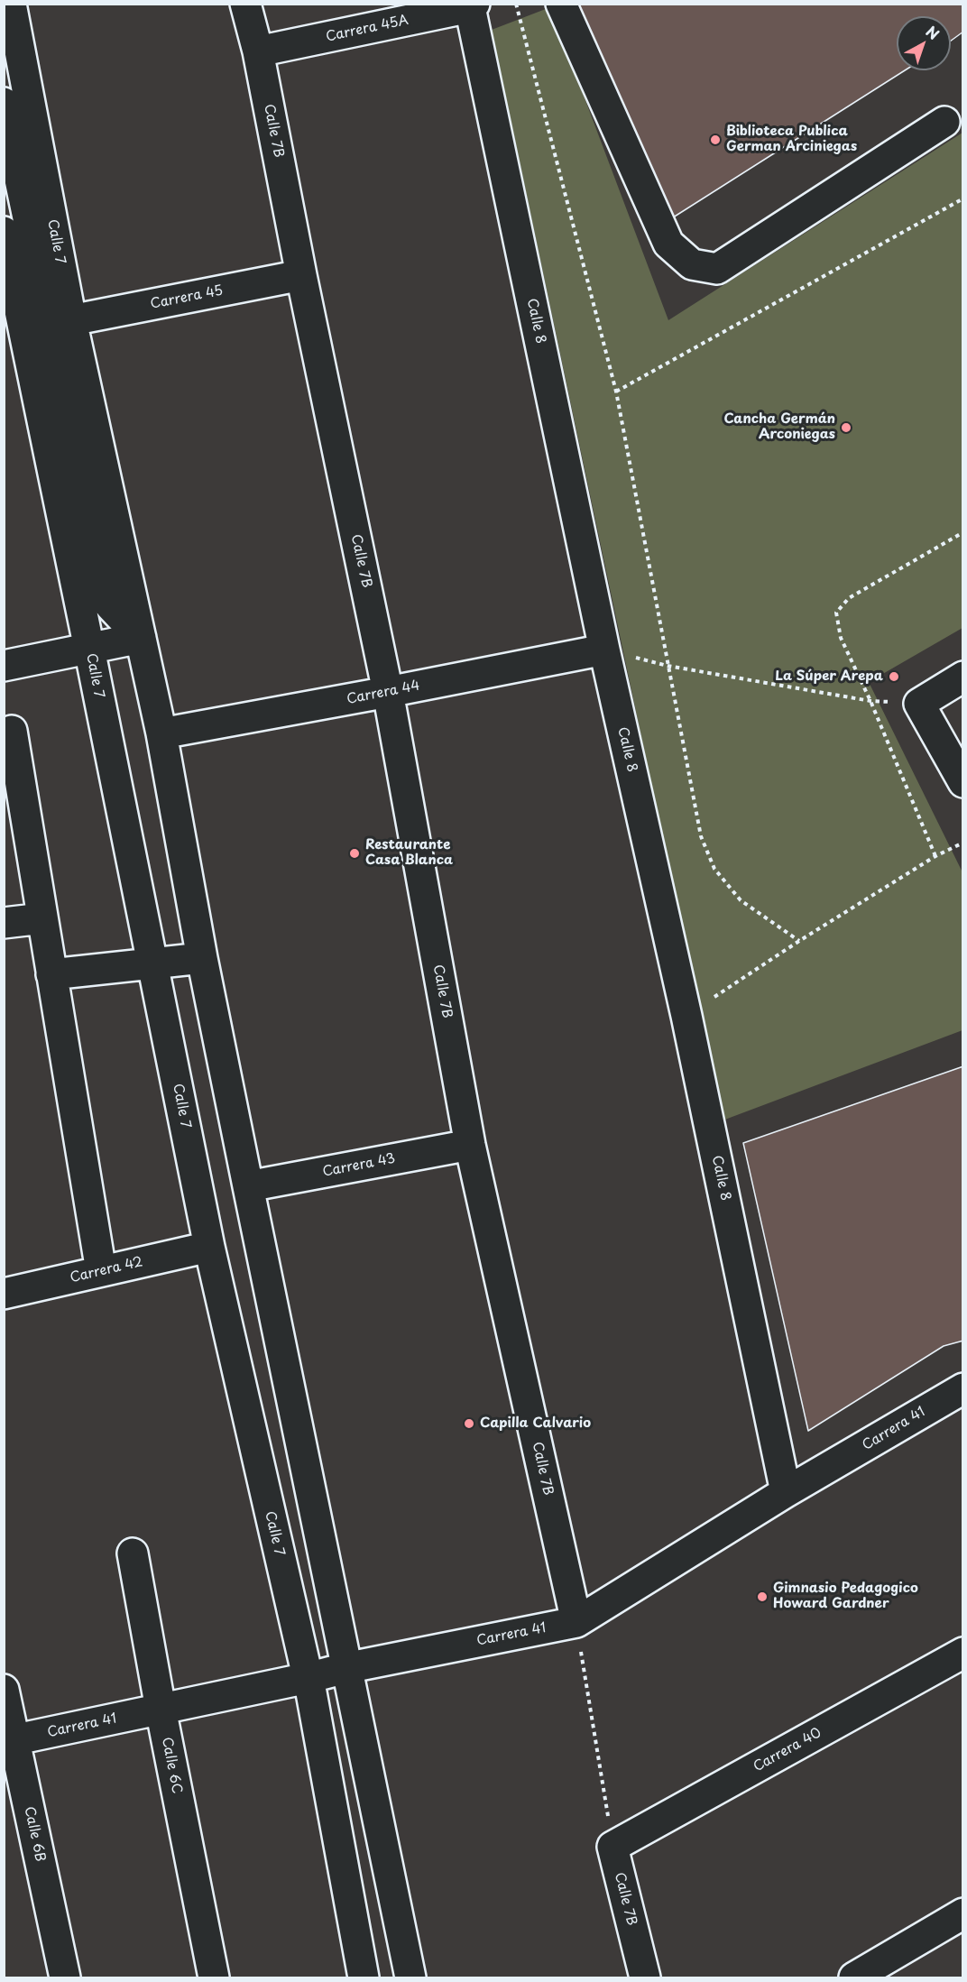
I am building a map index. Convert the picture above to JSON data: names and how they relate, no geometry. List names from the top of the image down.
{
  "streets": {
    "street": [
      "Carrera 45A",
      "Calle 7B",
      "Calle 7",
      "Carrera 45",
      "Calle 8",
      "Carrera 44",
      "Carrera 43",
      "Carrera 42",
      "Carrera 41",
      "Carrera 40",
      "Calle 6C",
      "Calle 6B"
    ]
  },
  "crossings": [
    ["Carrera 45A", "Calle 7B"],
    ["Carrera 45A", "Calle 8"],
    ["Calle 7B", "Carrera 45"],
    ["Calle 7B", "Carrera 44"],
    ["Calle 7B", "Carrera 43"],
    ["Calle 7B", "Carrera 41"],
    ["Calle 7B", "Carrera 40"],
    ["Calle 7", "Carrera 45"],
    ["Calle 7", "Carrera 44"],
    ["Calle 7", "Carrera 43"],
    ["Calle 7", "Carrera 42"],
    ["Calle 7", "Carrera 41"],
    ["Calle 8", "Carrera 44"],
    ["Calle 8", "Carrera 41"],
    ["Carrera 41", "Calle 6C"],
    ["Carrera 41", "Calle 6B"]
  ],
  "places": [
    "Biblioteca Publica German Arciniegas",
    "Cancha Germán Arconiegas",
    "La Súper Arepa",
    "Restaurante Casa Blanca",
    "Capilla Calvario",
    "Gimnasio Pedagogico Howard Gardner"
  ],
  "north": "top right"
}
